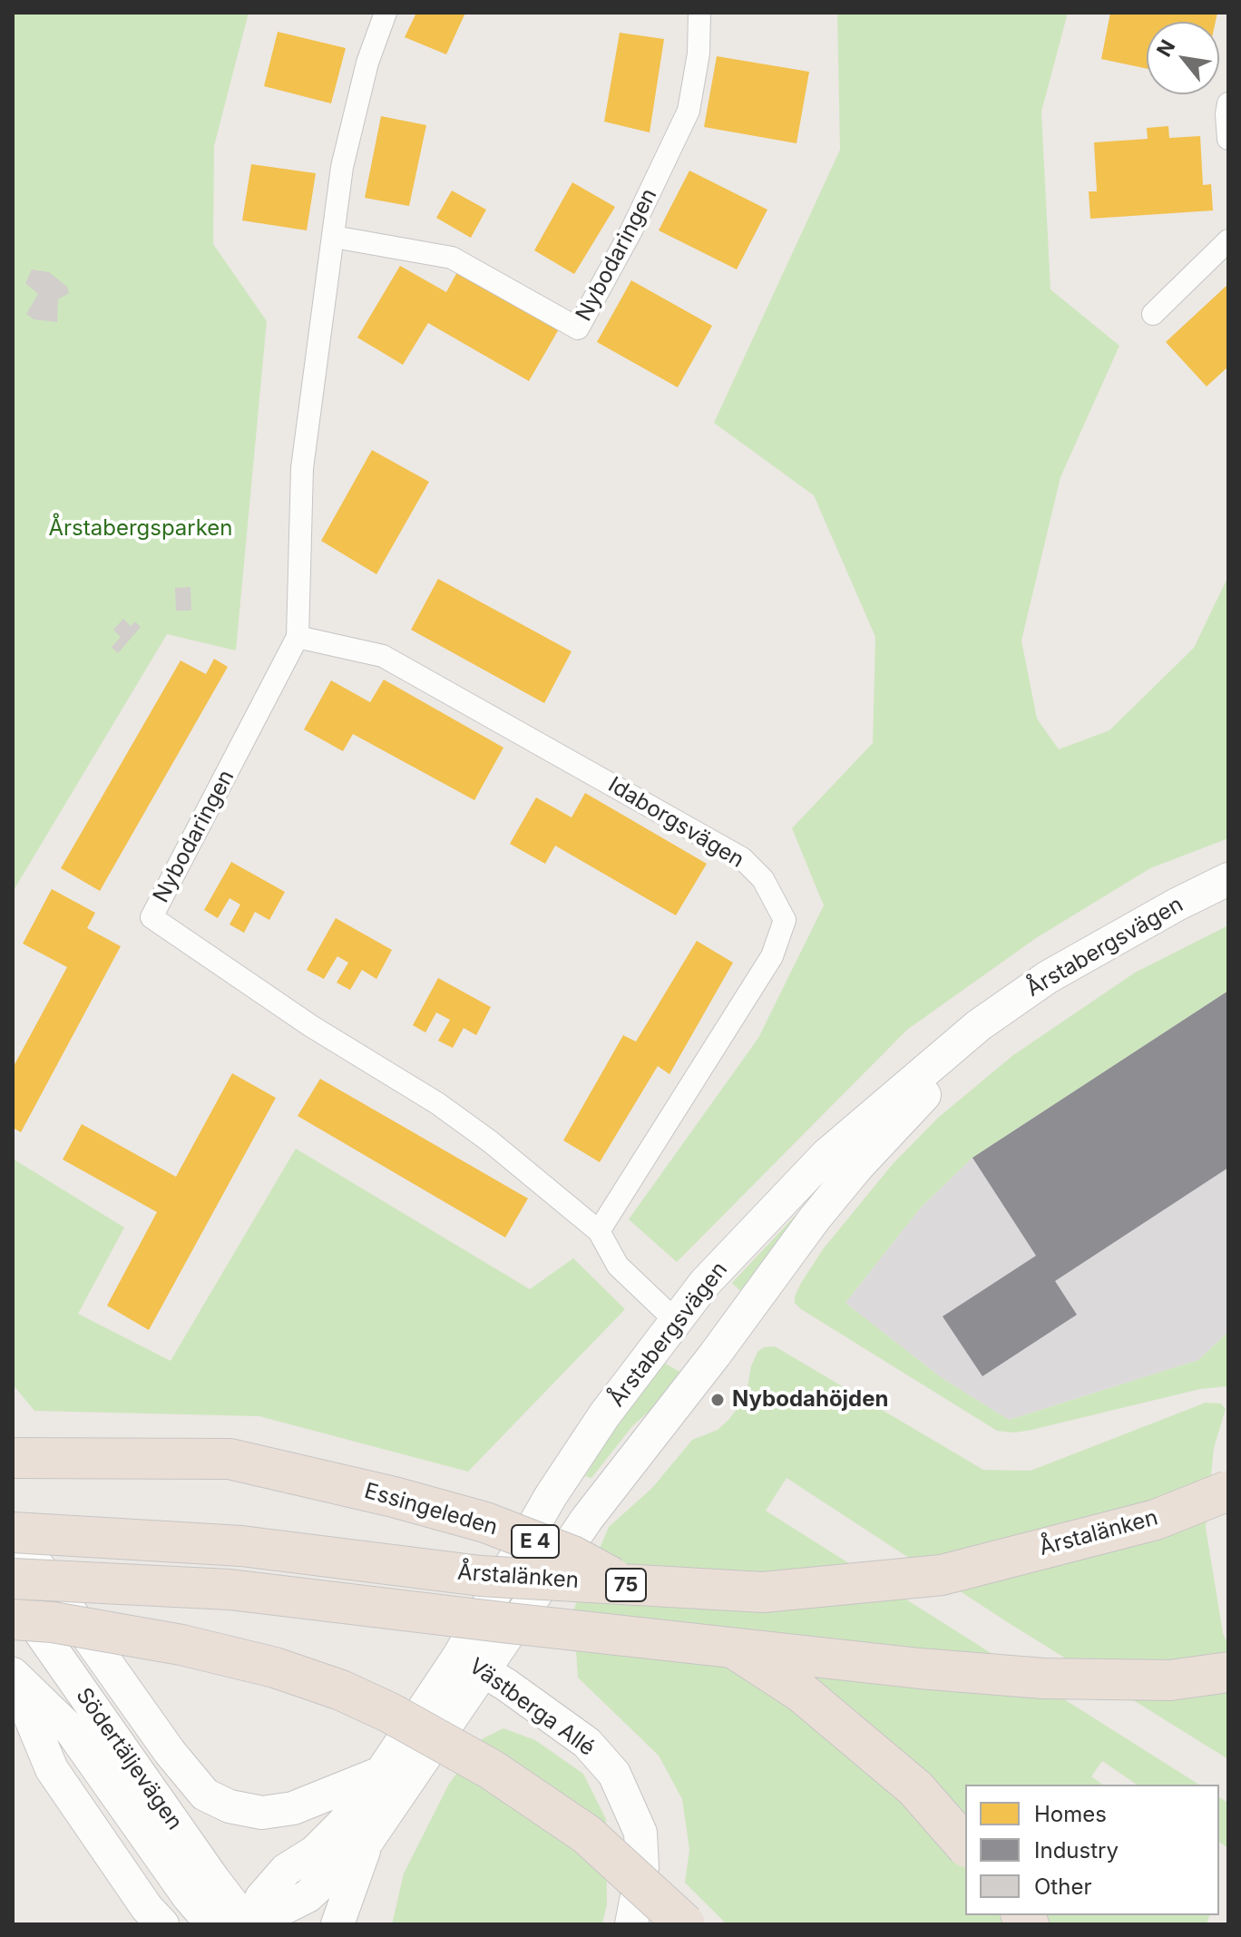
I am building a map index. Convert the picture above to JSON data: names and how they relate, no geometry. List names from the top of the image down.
{
  "streets": {
    "highway": [
      "Essingeleden",
      "Årstalänken",
      "E 4",
      "75"
    ],
    "street": [
      "Nybodaringen",
      "Idaborgsvägen",
      "Årstabergsvägen",
      "Västberga Allé",
      "Södertäljevägen"
    ]
  },
  "crossings": [
    ["Nybodaringen", "Idaborgsvägen"],
    ["Nybodaringen", "Årstabergsvägen"],
    ["Årstabergsvägen", "Västberga Allé"],
    ["Årstabergsvägen", "Södertäljevägen"]
  ],
  "parks": ["Årstabergsparken"],
  "places": ["Nybodahöjden"],
  "legend": ["Homes", "Industry", "Other"],
  "north": "top left"
}
